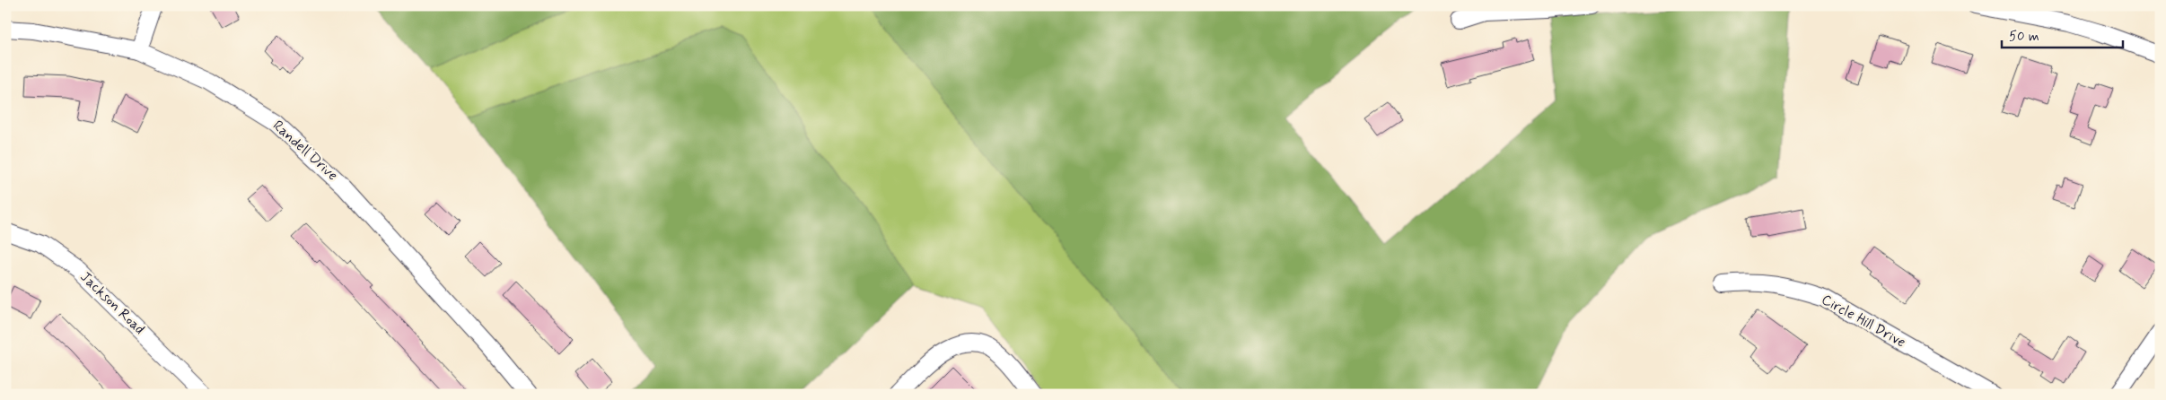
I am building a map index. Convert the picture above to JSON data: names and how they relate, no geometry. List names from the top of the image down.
{
  "streets": {
    "street": ["Randell Drive", "Jackson Road", "Circle Hill Drive"]
  },
  "scale_bar": "50 m"
}
